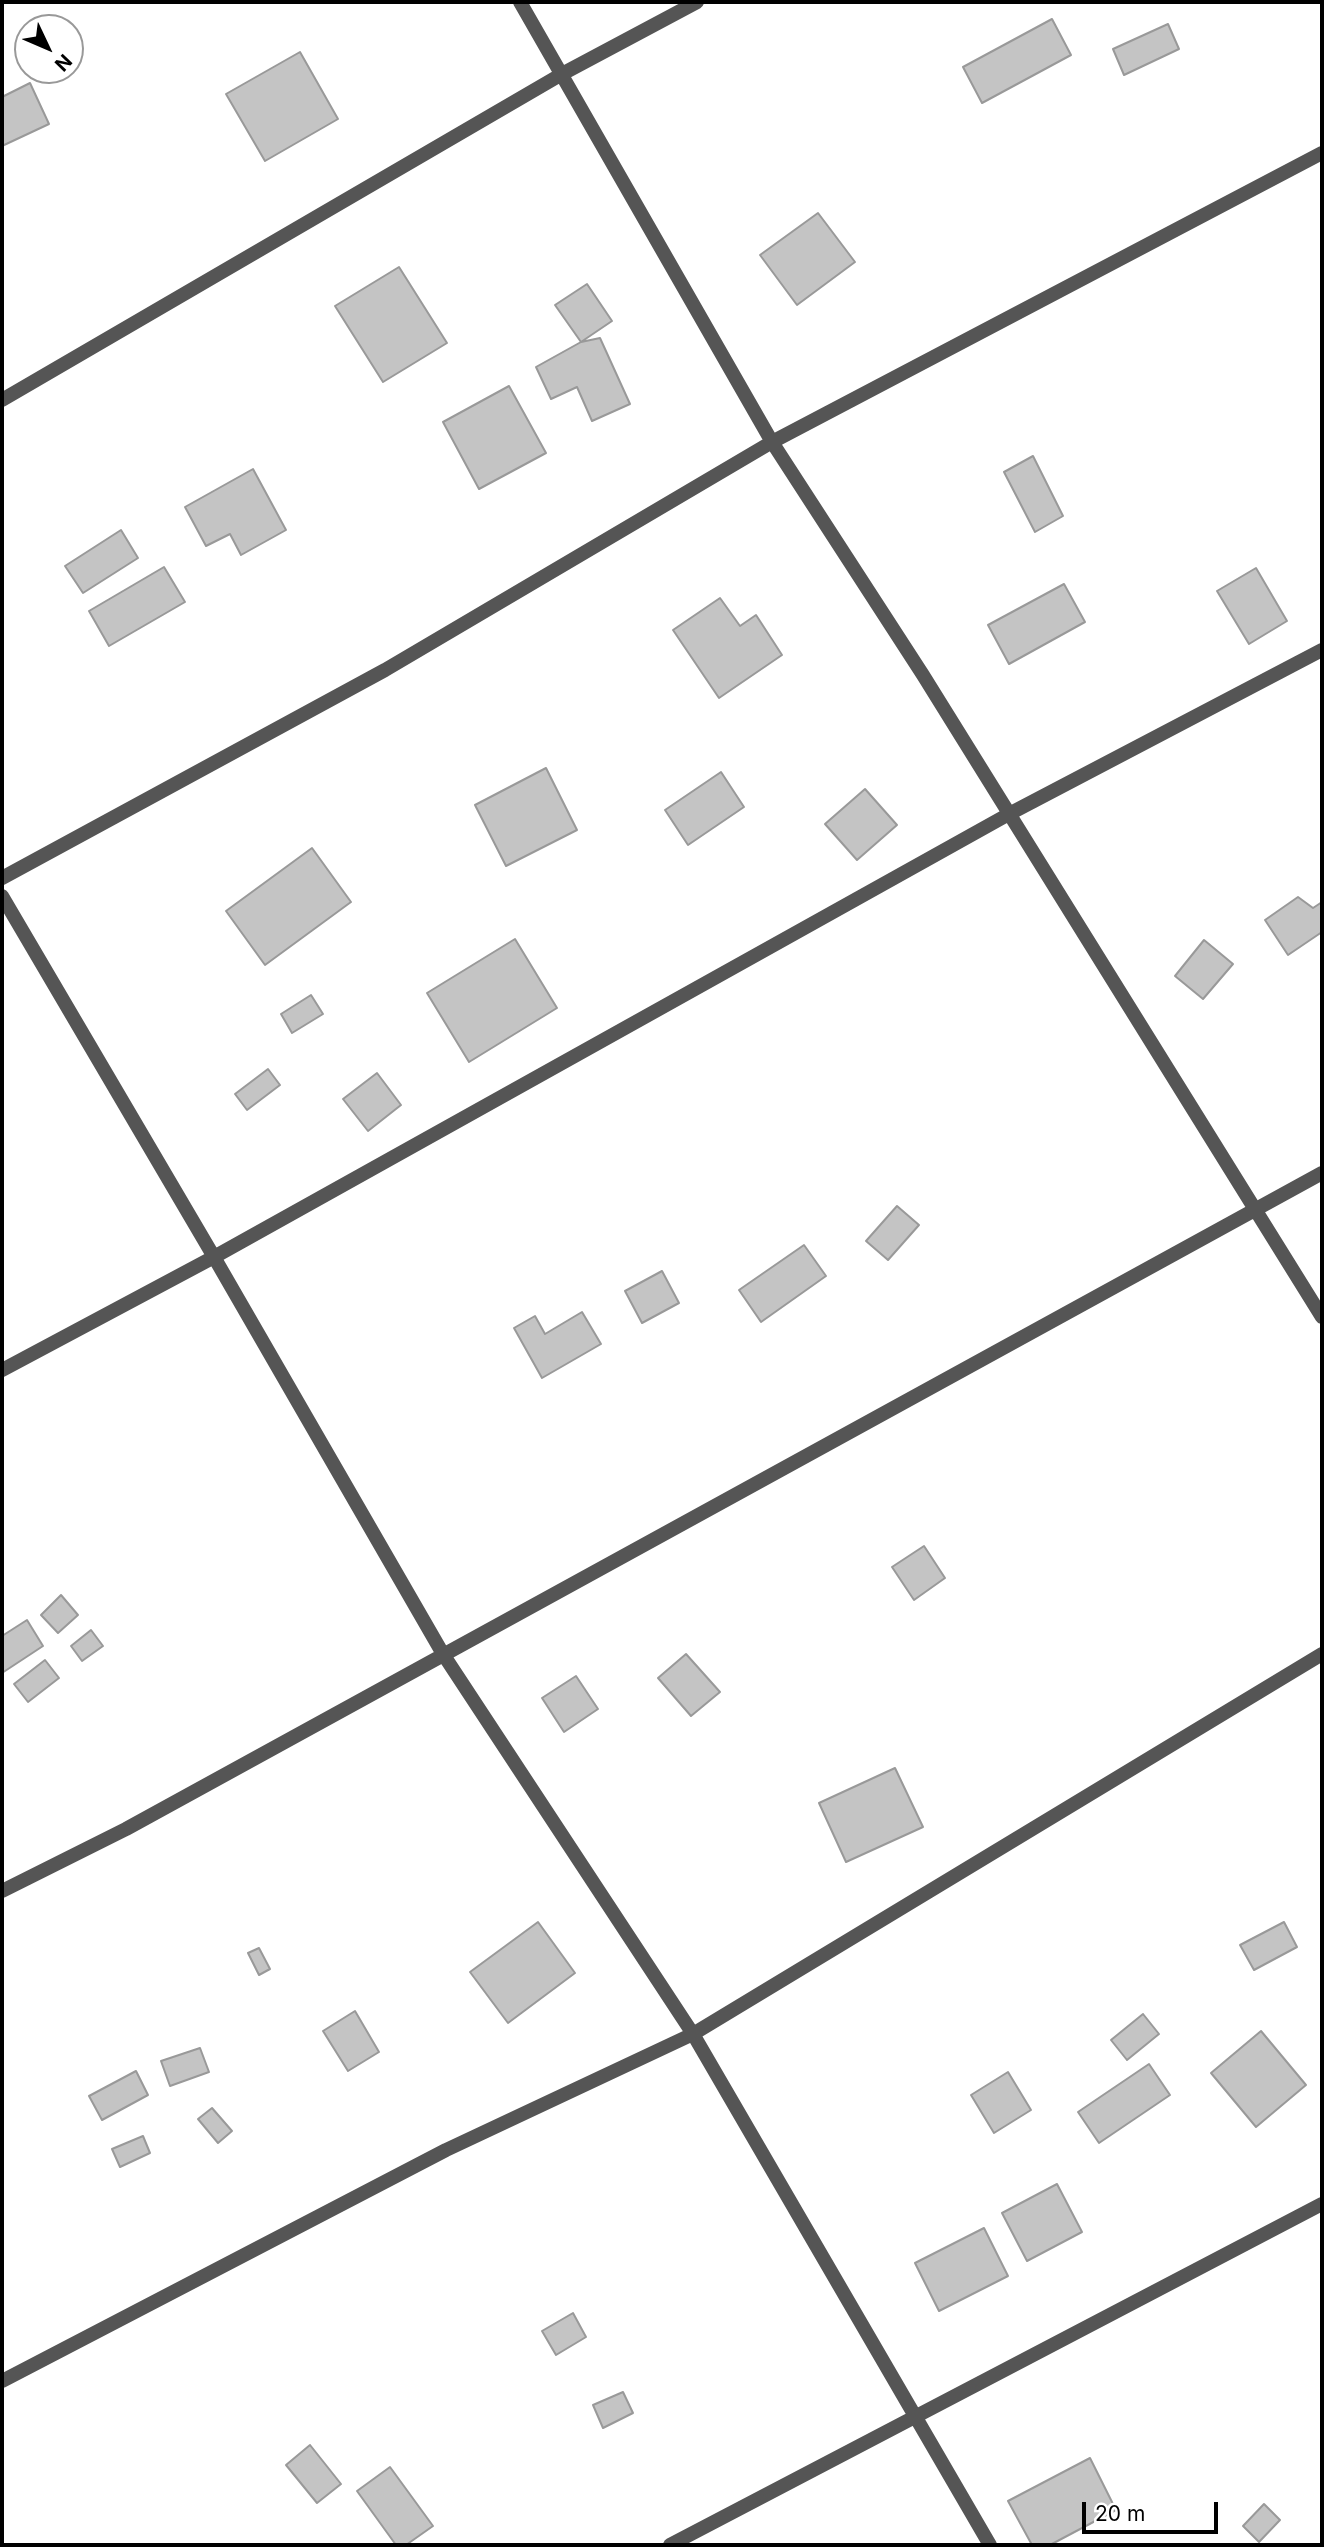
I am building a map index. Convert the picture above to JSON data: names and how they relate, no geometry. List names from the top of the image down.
{
  "scale_bar": "20 m",
  "north": "bottom right"
}
